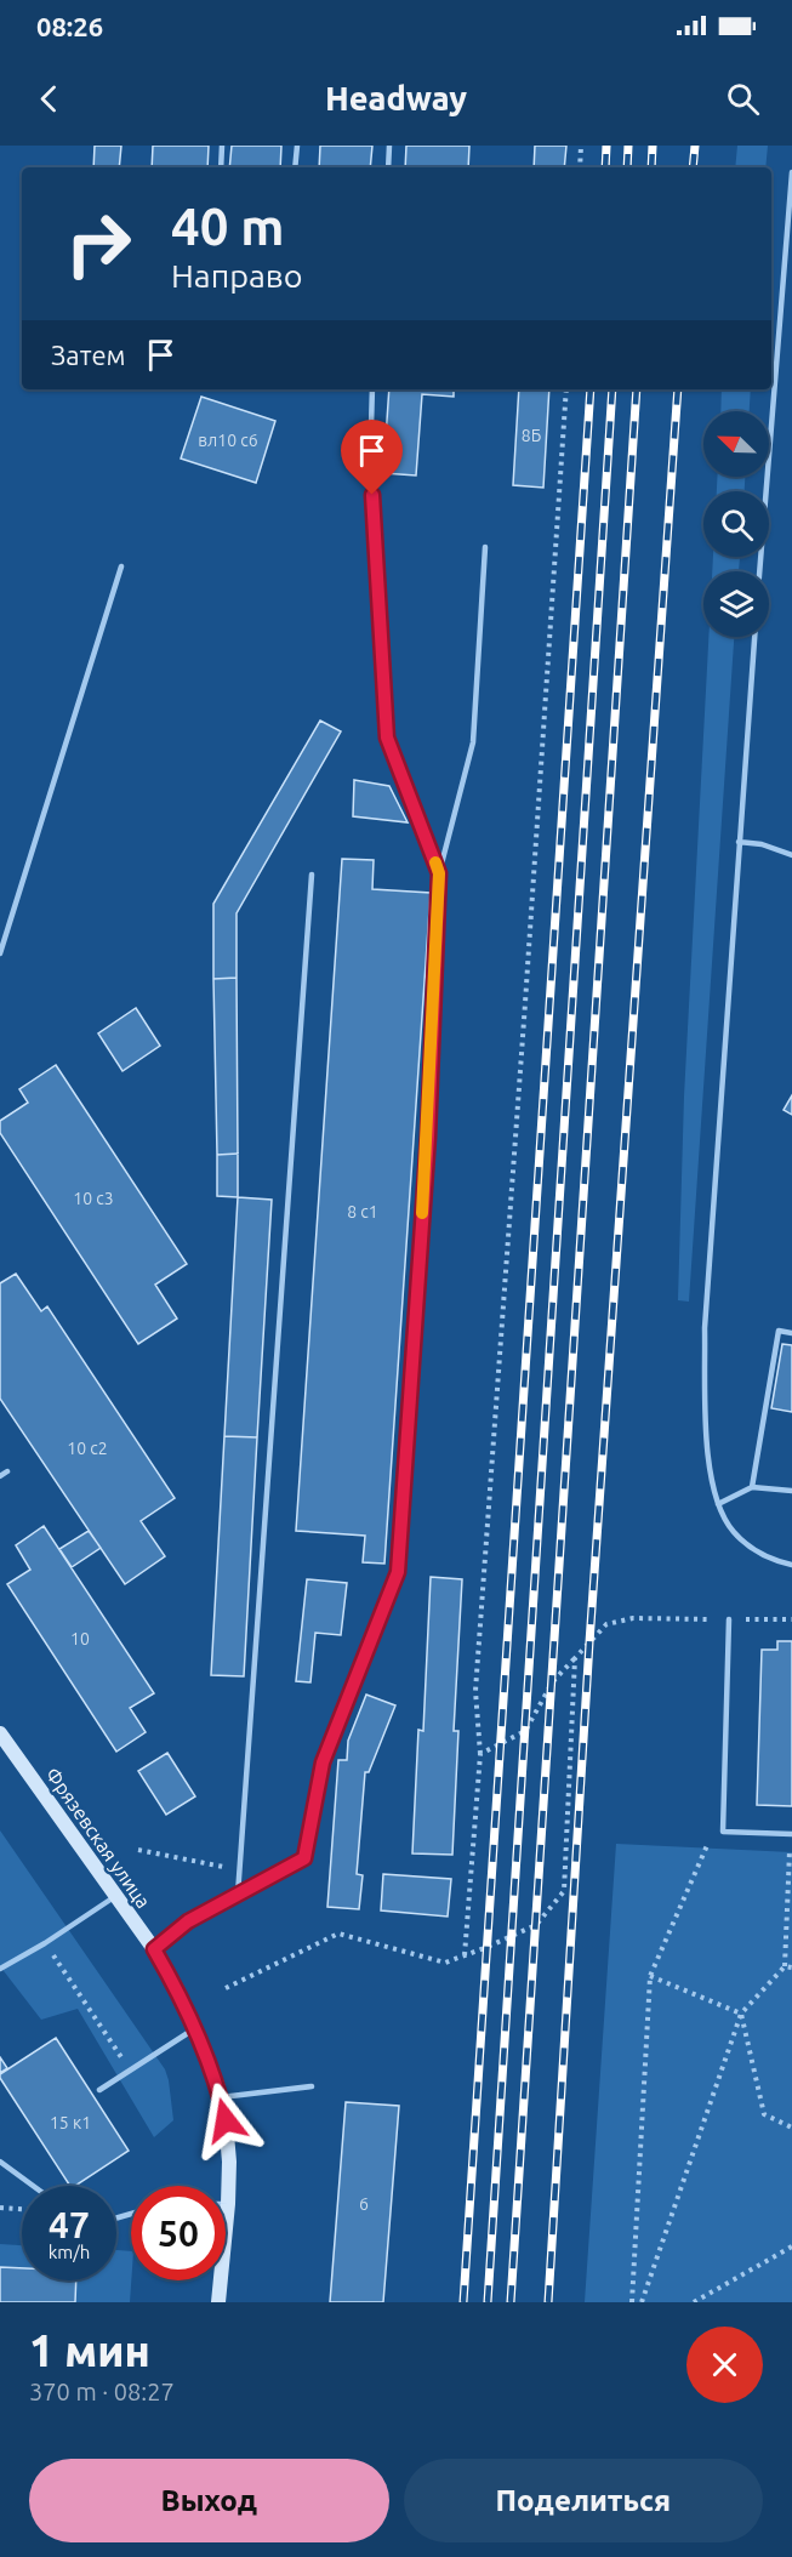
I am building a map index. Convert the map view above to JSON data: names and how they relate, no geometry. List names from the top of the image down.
{
  "streets": {
    "main road": ["Фрязевская улица"]
  },
  "house_numbers": [
    "8Б",
    "вл10 с6",
    "10 с3",
    "8 c1",
    "10 с2",
    "10",
    "15 к1",
    "6"
  ],
  "north": "top left",
  "page": {
    "status": "08:26",
    "header": "Headway",
    "turn": ["40 m", "Направо"],
    "then": "Затем",
    "speed": "47 km/h",
    "limit": "50",
    "heading": ["1 мин", "370 m · 08:27"],
    "buttons": ["Выход", "Поделиться"]
  }
}
